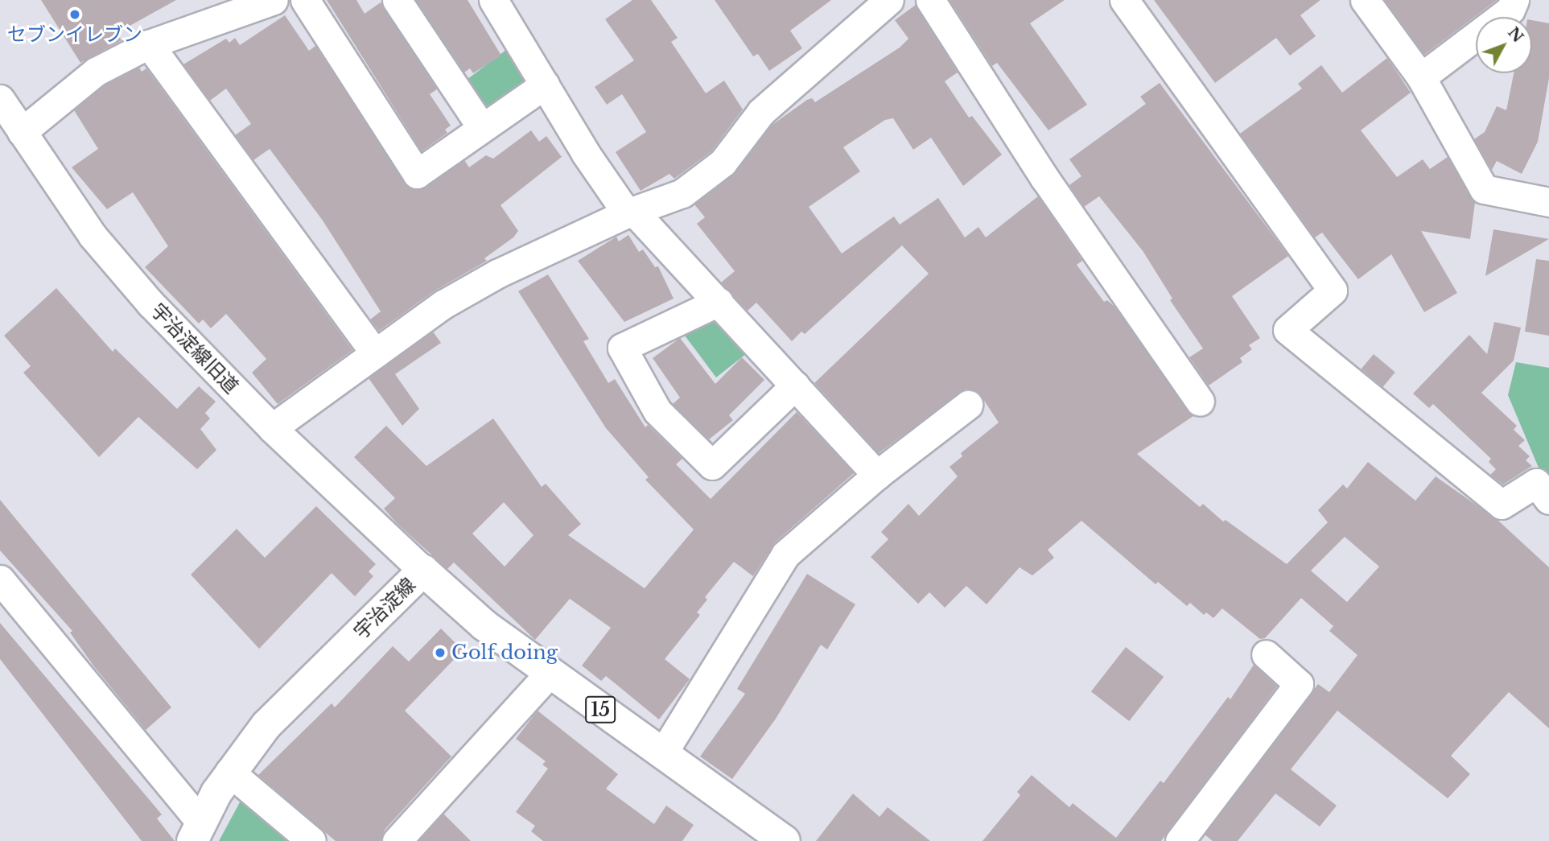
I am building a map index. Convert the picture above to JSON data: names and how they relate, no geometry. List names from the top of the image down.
{
  "streets": {
    "main road": ["宇治淀線", "15"],
    "street": ["宇治淀線旧道"]
  },
  "crossings": [
    ["宇治淀線旧道", "宇治淀線"]
  ],
  "places": ["セブンイレブン", "Golf doing"],
  "north": "top right"
}
